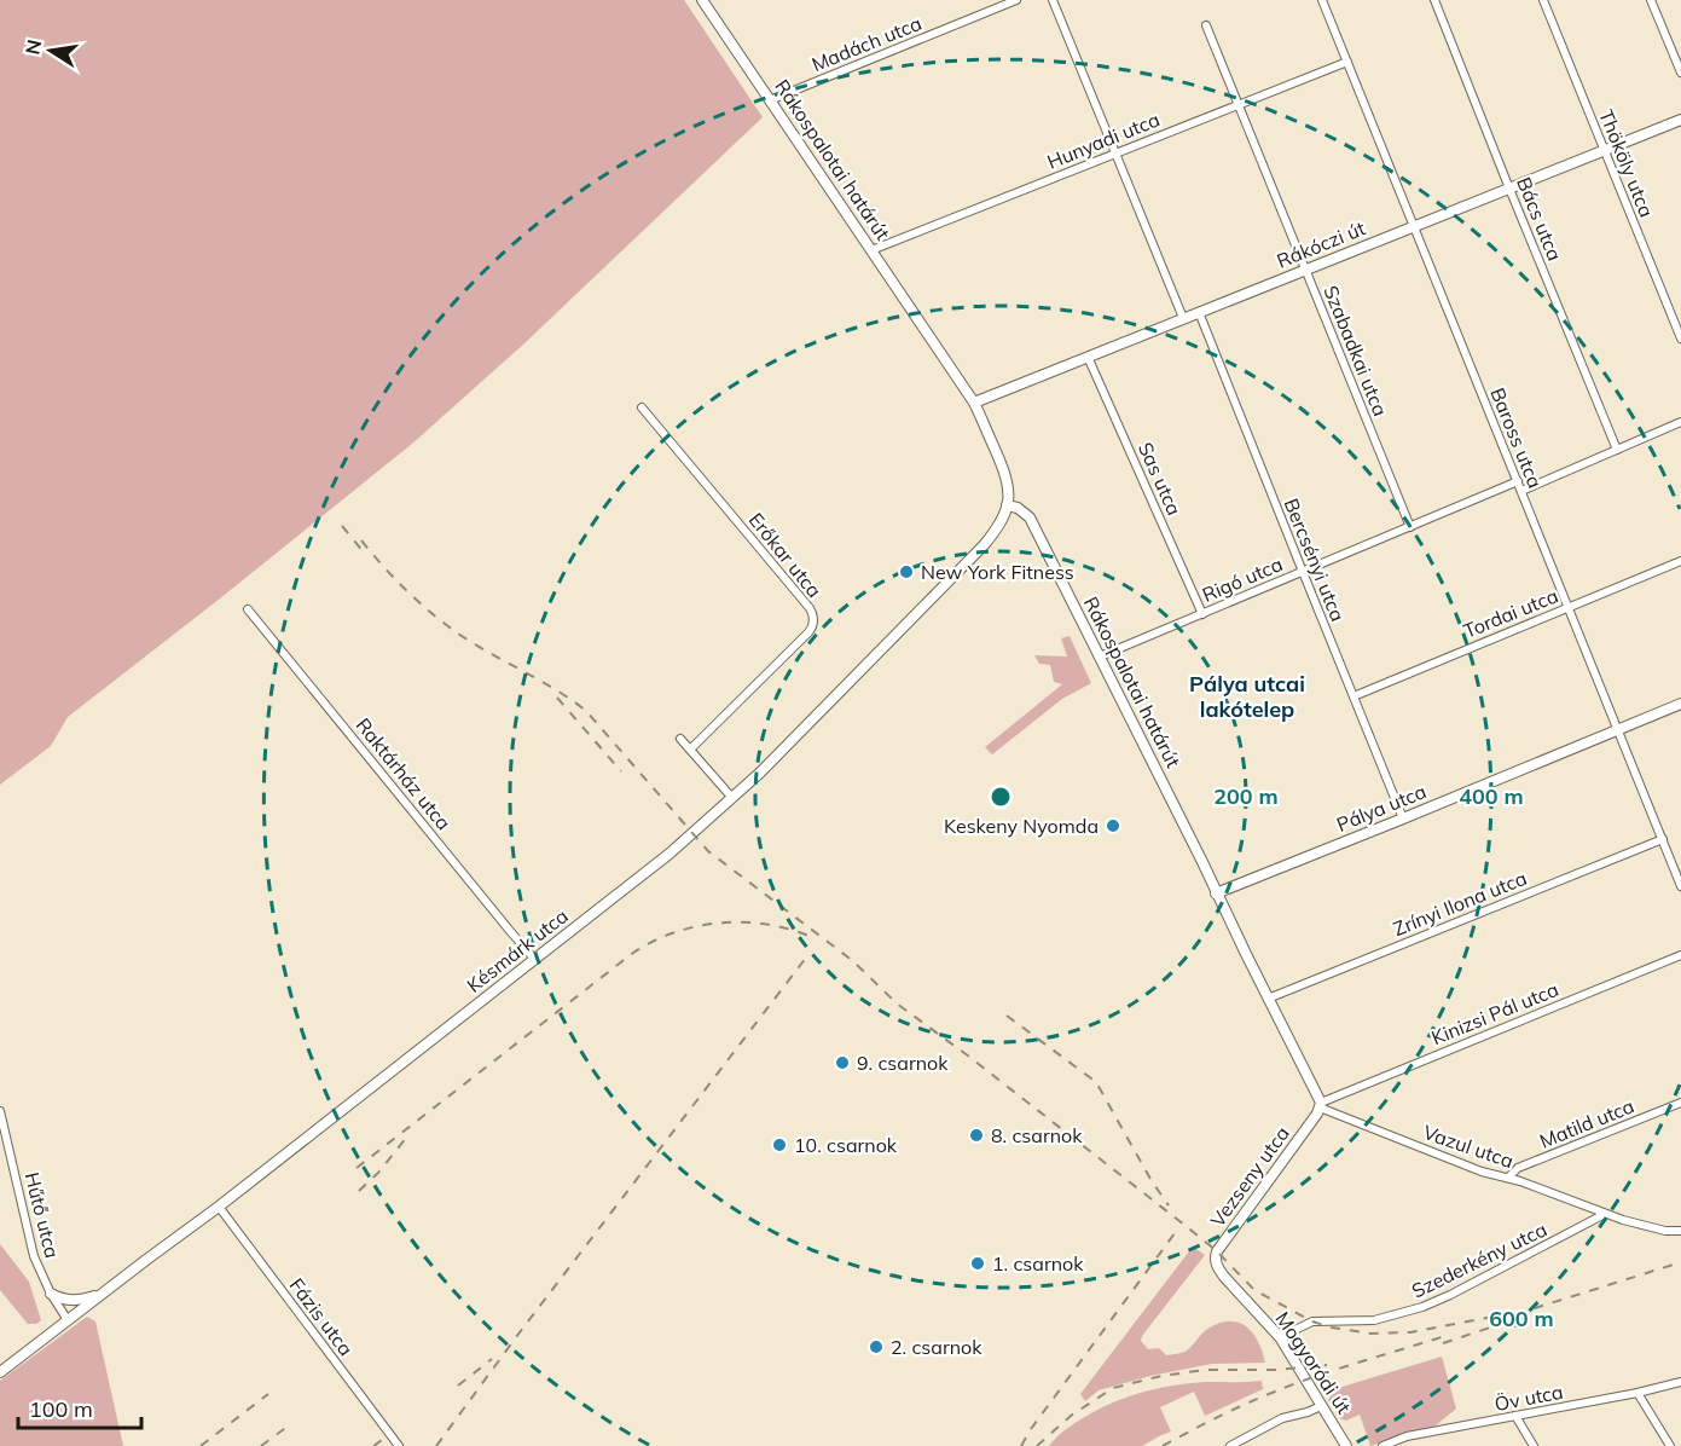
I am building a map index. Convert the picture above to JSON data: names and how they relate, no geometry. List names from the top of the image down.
{
  "streets": {
    "street": [
      "Madách utca",
      "Hunyadi utca",
      "Rákospalotai határút",
      "Thököly utca",
      "Bács utca",
      "Rákóczi út",
      "Szabadkai utca",
      "Baross utca",
      "Sas utca",
      "Erőkar utca",
      "Bercsényi utca",
      "Rigó utca",
      "Tordai utca",
      "Raktárház utca",
      "Pálya utca",
      "Zrínyi Ilona utca",
      "Késmárk utca",
      "Kinizsi Pál utca",
      "Matild utca",
      "Vazul utca",
      "Vezseny utca",
      "Hűtő utca",
      "Szederkény utca",
      "Fázis utca",
      "Mogyoródi út",
      "Öv utca"
    ]
  },
  "crossings": [
    ["Madách utca", "Rákospalotai határút"],
    ["Hunyadi utca", "Rákospalotai határút"],
    ["Hunyadi utca", "Szabadkai utca"],
    ["Hunyadi utca", "Baross utca"],
    ["Rákospalotai határút", "Rákóczi út"],
    ["Rákospalotai határút", "Rigó utca"],
    ["Rákospalotai határút", "Pálya utca"],
    ["Rákospalotai határút", "Zrínyi Ilona utca"],
    ["Rákospalotai határút", "Késmárk utca"],
    ["Rákospalotai határút", "Kinizsi Pál utca"],
    ["Rákospalotai határút", "Vazul utca"],
    ["Rákospalotai határút", "Vezseny utca"],
    ["Thököly utca", "Rákóczi út"],
    ["Bács utca", "Rákóczi út"],
    ["Rákóczi út", "Szabadkai utca"],
    ["Rákóczi út", "Baross utca"],
    ["Rákóczi út", "Sas utca"],
    ["Rákóczi út", "Bercsényi utca"],
    ["Szabadkai utca", "Rigó utca"],
    ["Baross utca", "Rigó utca"],
    ["Baross utca", "Tordai utca"],
    ["Baross utca", "Pálya utca"],
    ["Baross utca", "Zrínyi Ilona utca"],
    ["Sas utca", "Rigó utca"],
    ["Bercsényi utca", "Rigó utca"],
    ["Bercsényi utca", "Tordai utca"],
    ["Bercsényi utca", "Pálya utca"],
    ["Raktárház utca", "Késmárk utca"],
    ["Késmárk utca", "Hűtő utca"],
    ["Késmárk utca", "Fázis utca"],
    ["Kinizsi Pál utca", "Vazul utca"],
    ["Kinizsi Pál utca", "Vezseny utca"],
    ["Matild utca", "Vazul utca"],
    ["Vazul utca", "Vezseny utca"],
    ["Vazul utca", "Szederkény utca"],
    ["Vezseny utca", "Mogyoródi út"],
    ["Szederkény utca", "Mogyoródi út"]
  ],
  "districts": ["Pálya utcai lakótelep"],
  "places": [
    "New York Fitness",
    "Keskeny Nyomda",
    "9. csarnok",
    "8. csarnok",
    "10. csarnok",
    "1. csarnok",
    "2. csarnok"
  ],
  "scale_bar": "100 m",
  "north": "left",
  "rings": ["200 m", "400 m", "600 m"]
}
